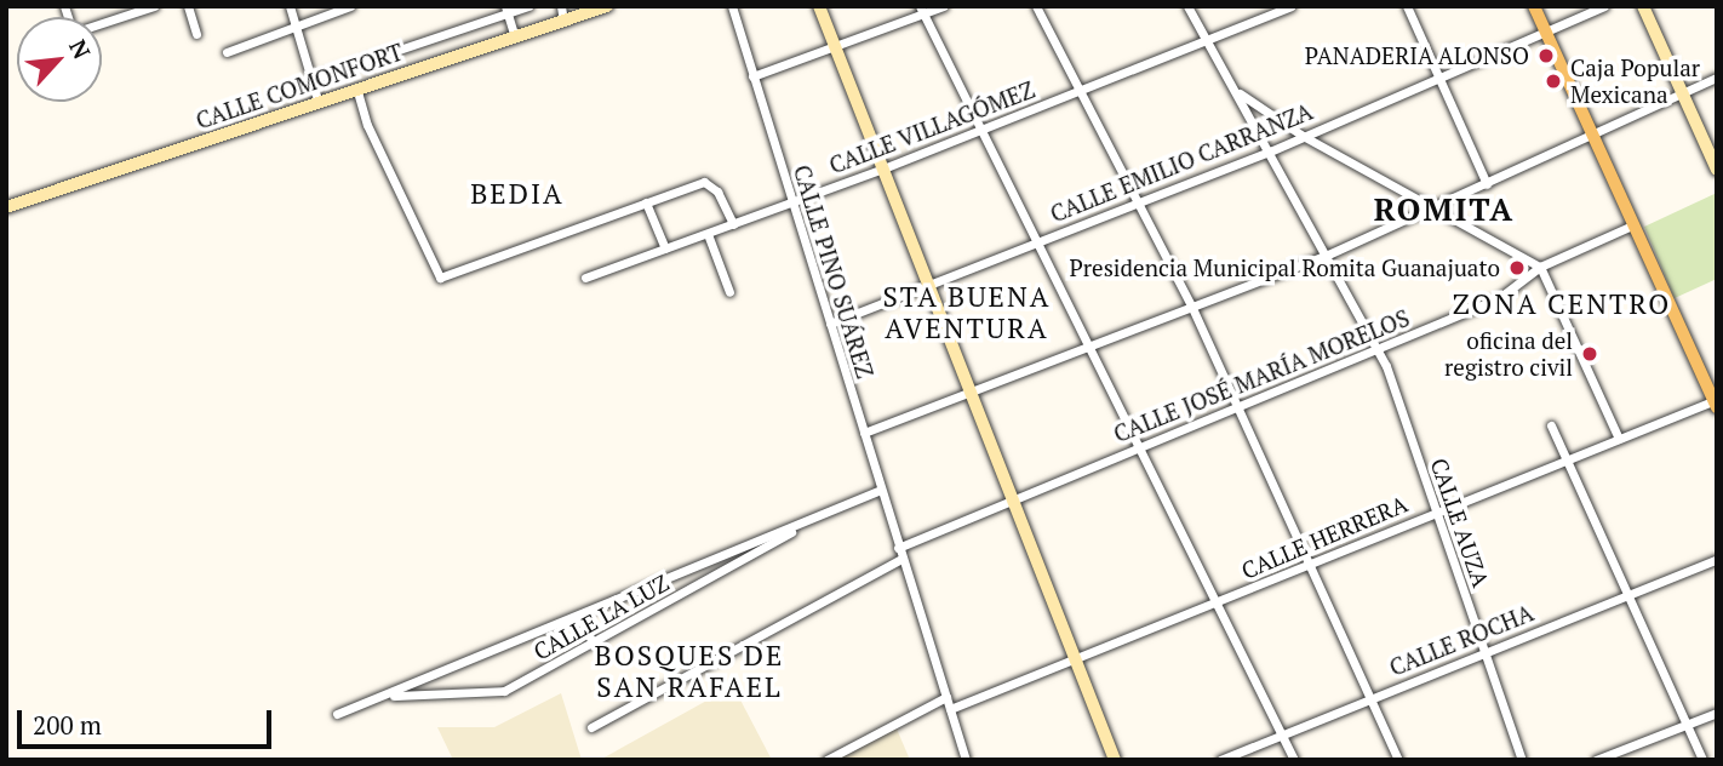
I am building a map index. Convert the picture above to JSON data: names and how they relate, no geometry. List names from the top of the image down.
{
  "streets": {
    "street": [
      "CALLE COMONFORT",
      "CALLE VILLAGÓMEZ",
      "CALLE EMILIO CARRANZA",
      "CALLE PINO SUÁREZ",
      "CALLE JOSÉ MARÍA MORELOS",
      "CALLE AUZA",
      "CALLE HERRERA",
      "CALLE LA LUZ",
      "CALLE ROCHA"
    ]
  },
  "crossings": [
    ["CALLE VILLAGÓMEZ", "CALLE PINO SUÁREZ"],
    ["CALLE VILLAGÓMEZ", "CALLE AUZA"],
    ["CALLE EMILIO CARRANZA", "CALLE PINO SUÁREZ"],
    ["CALLE EMILIO CARRANZA", "CALLE AUZA"],
    ["CALLE PINO SUÁREZ", "CALLE JOSÉ MARÍA MORELOS"],
    ["CALLE PINO SUÁREZ", "CALLE HERRERA"],
    ["CALLE PINO SUÁREZ", "CALLE LA LUZ"],
    ["CALLE JOSÉ MARÍA MORELOS", "CALLE AUZA"],
    ["CALLE AUZA", "CALLE HERRERA"],
    ["CALLE AUZA", "CALLE ROCHA"]
  ],
  "districts": [
    "BEDIA",
    "ROMITA",
    "STA BUENA AVENTURA",
    "ZONA CENTRO",
    "BOSQUES DE SAN RAFAEL"
  ],
  "places": [
    "PANADERIA ALONSO",
    "Caja Popular Mexicana",
    "Presidencia Municipal Romita Guanajuato",
    "oficina del registro civil"
  ],
  "scale_bar": "200 m",
  "north": "top right"
}
